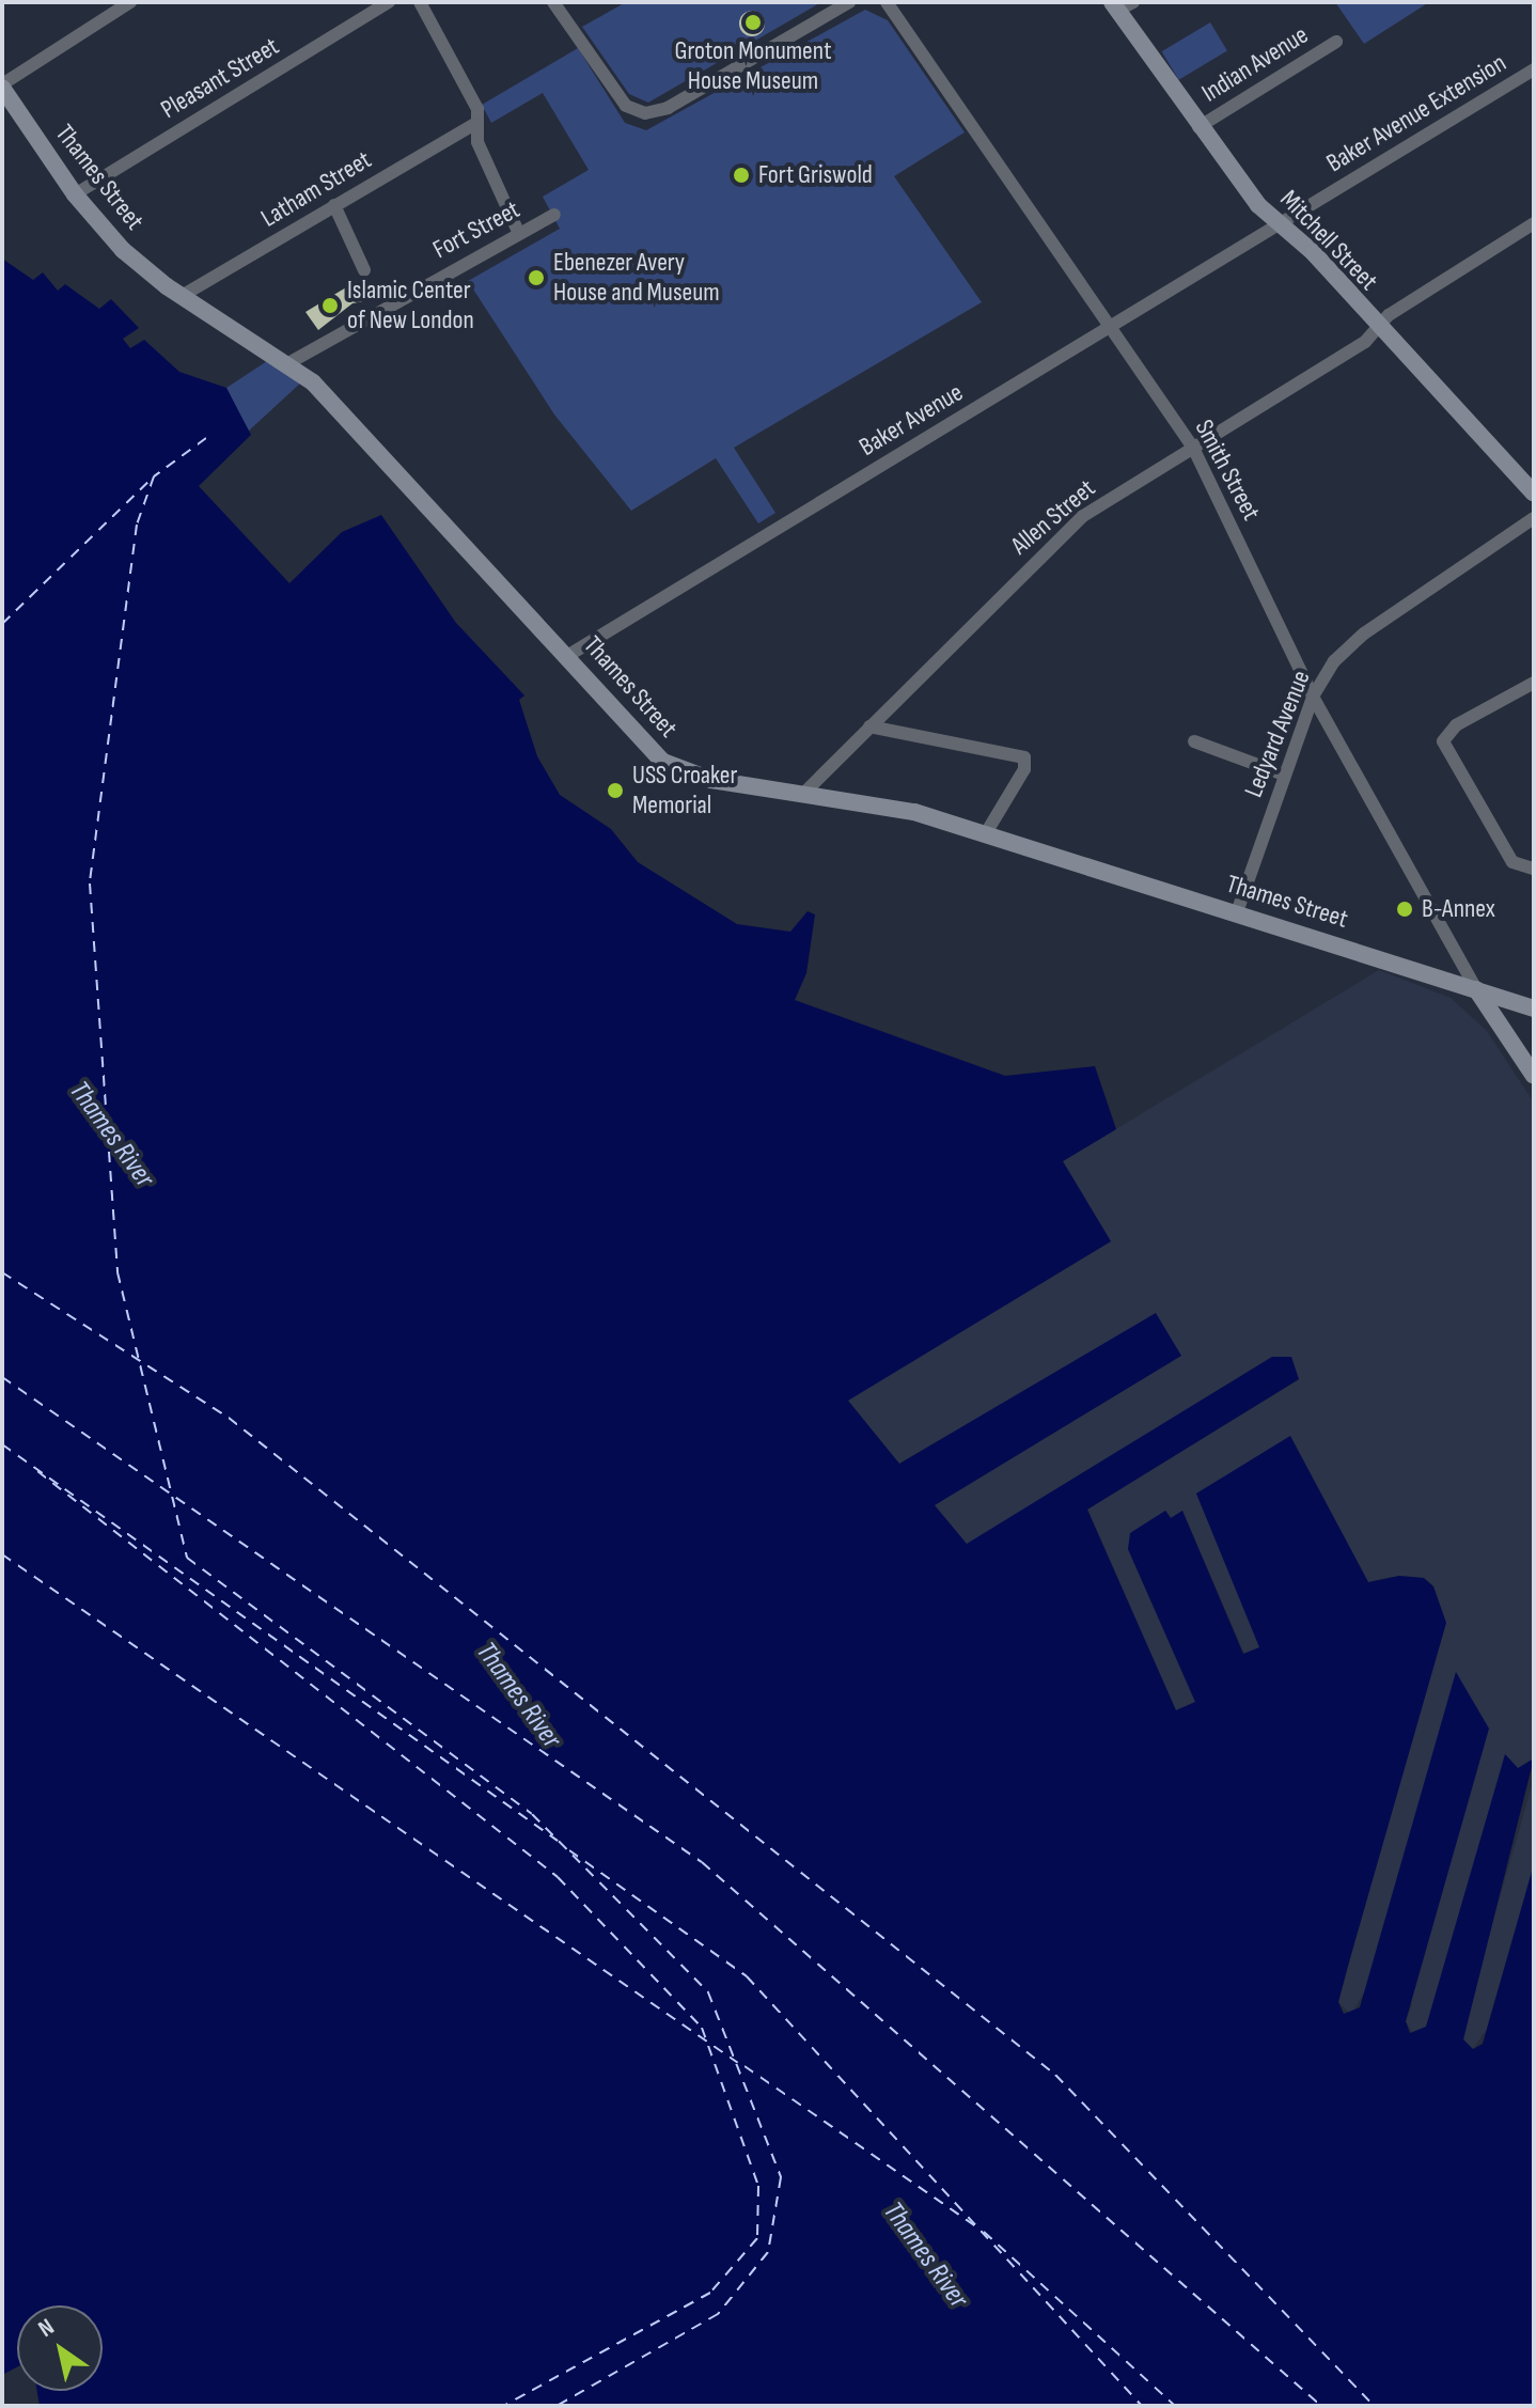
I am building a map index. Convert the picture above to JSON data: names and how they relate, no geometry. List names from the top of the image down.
{
  "streets": {
    "street": [
      "Indian Avenue",
      "Pleasant Street",
      "Baker Avenue Extension",
      "Thames Street",
      "Latham Street",
      "Fort Street",
      "Mitchell Street",
      "Baker Avenue",
      "Smith Street",
      "Allen Street",
      "Ledyard Avenue"
    ]
  },
  "crossings": [
    ["Indian Avenue", "Mitchell Street"],
    ["Pleasant Street", "Thames Street"],
    ["Baker Avenue Extension", "Mitchell Street"],
    ["Baker Avenue Extension", "Baker Avenue"],
    ["Thames Street", "Latham Street"],
    ["Thames Street", "Fort Street"],
    ["Thames Street", "Baker Avenue"],
    ["Thames Street", "Smith Street"],
    ["Thames Street", "Allen Street"],
    ["Thames Street", "Ledyard Avenue"],
    ["Mitchell Street", "Baker Avenue"],
    ["Mitchell Street", "Allen Street"],
    ["Baker Avenue", "Smith Street"],
    ["Smith Street", "Allen Street"],
    ["Smith Street", "Ledyard Avenue"]
  ],
  "water": ["Thames River"],
  "places": [
    "Groton Monument House Museum",
    "Fort Griswold",
    "Ebenezer Avery House and Museum",
    "Islamic Center of New London",
    "USS Croaker Memorial",
    "B-Annex"
  ],
  "north": "top left"
}
